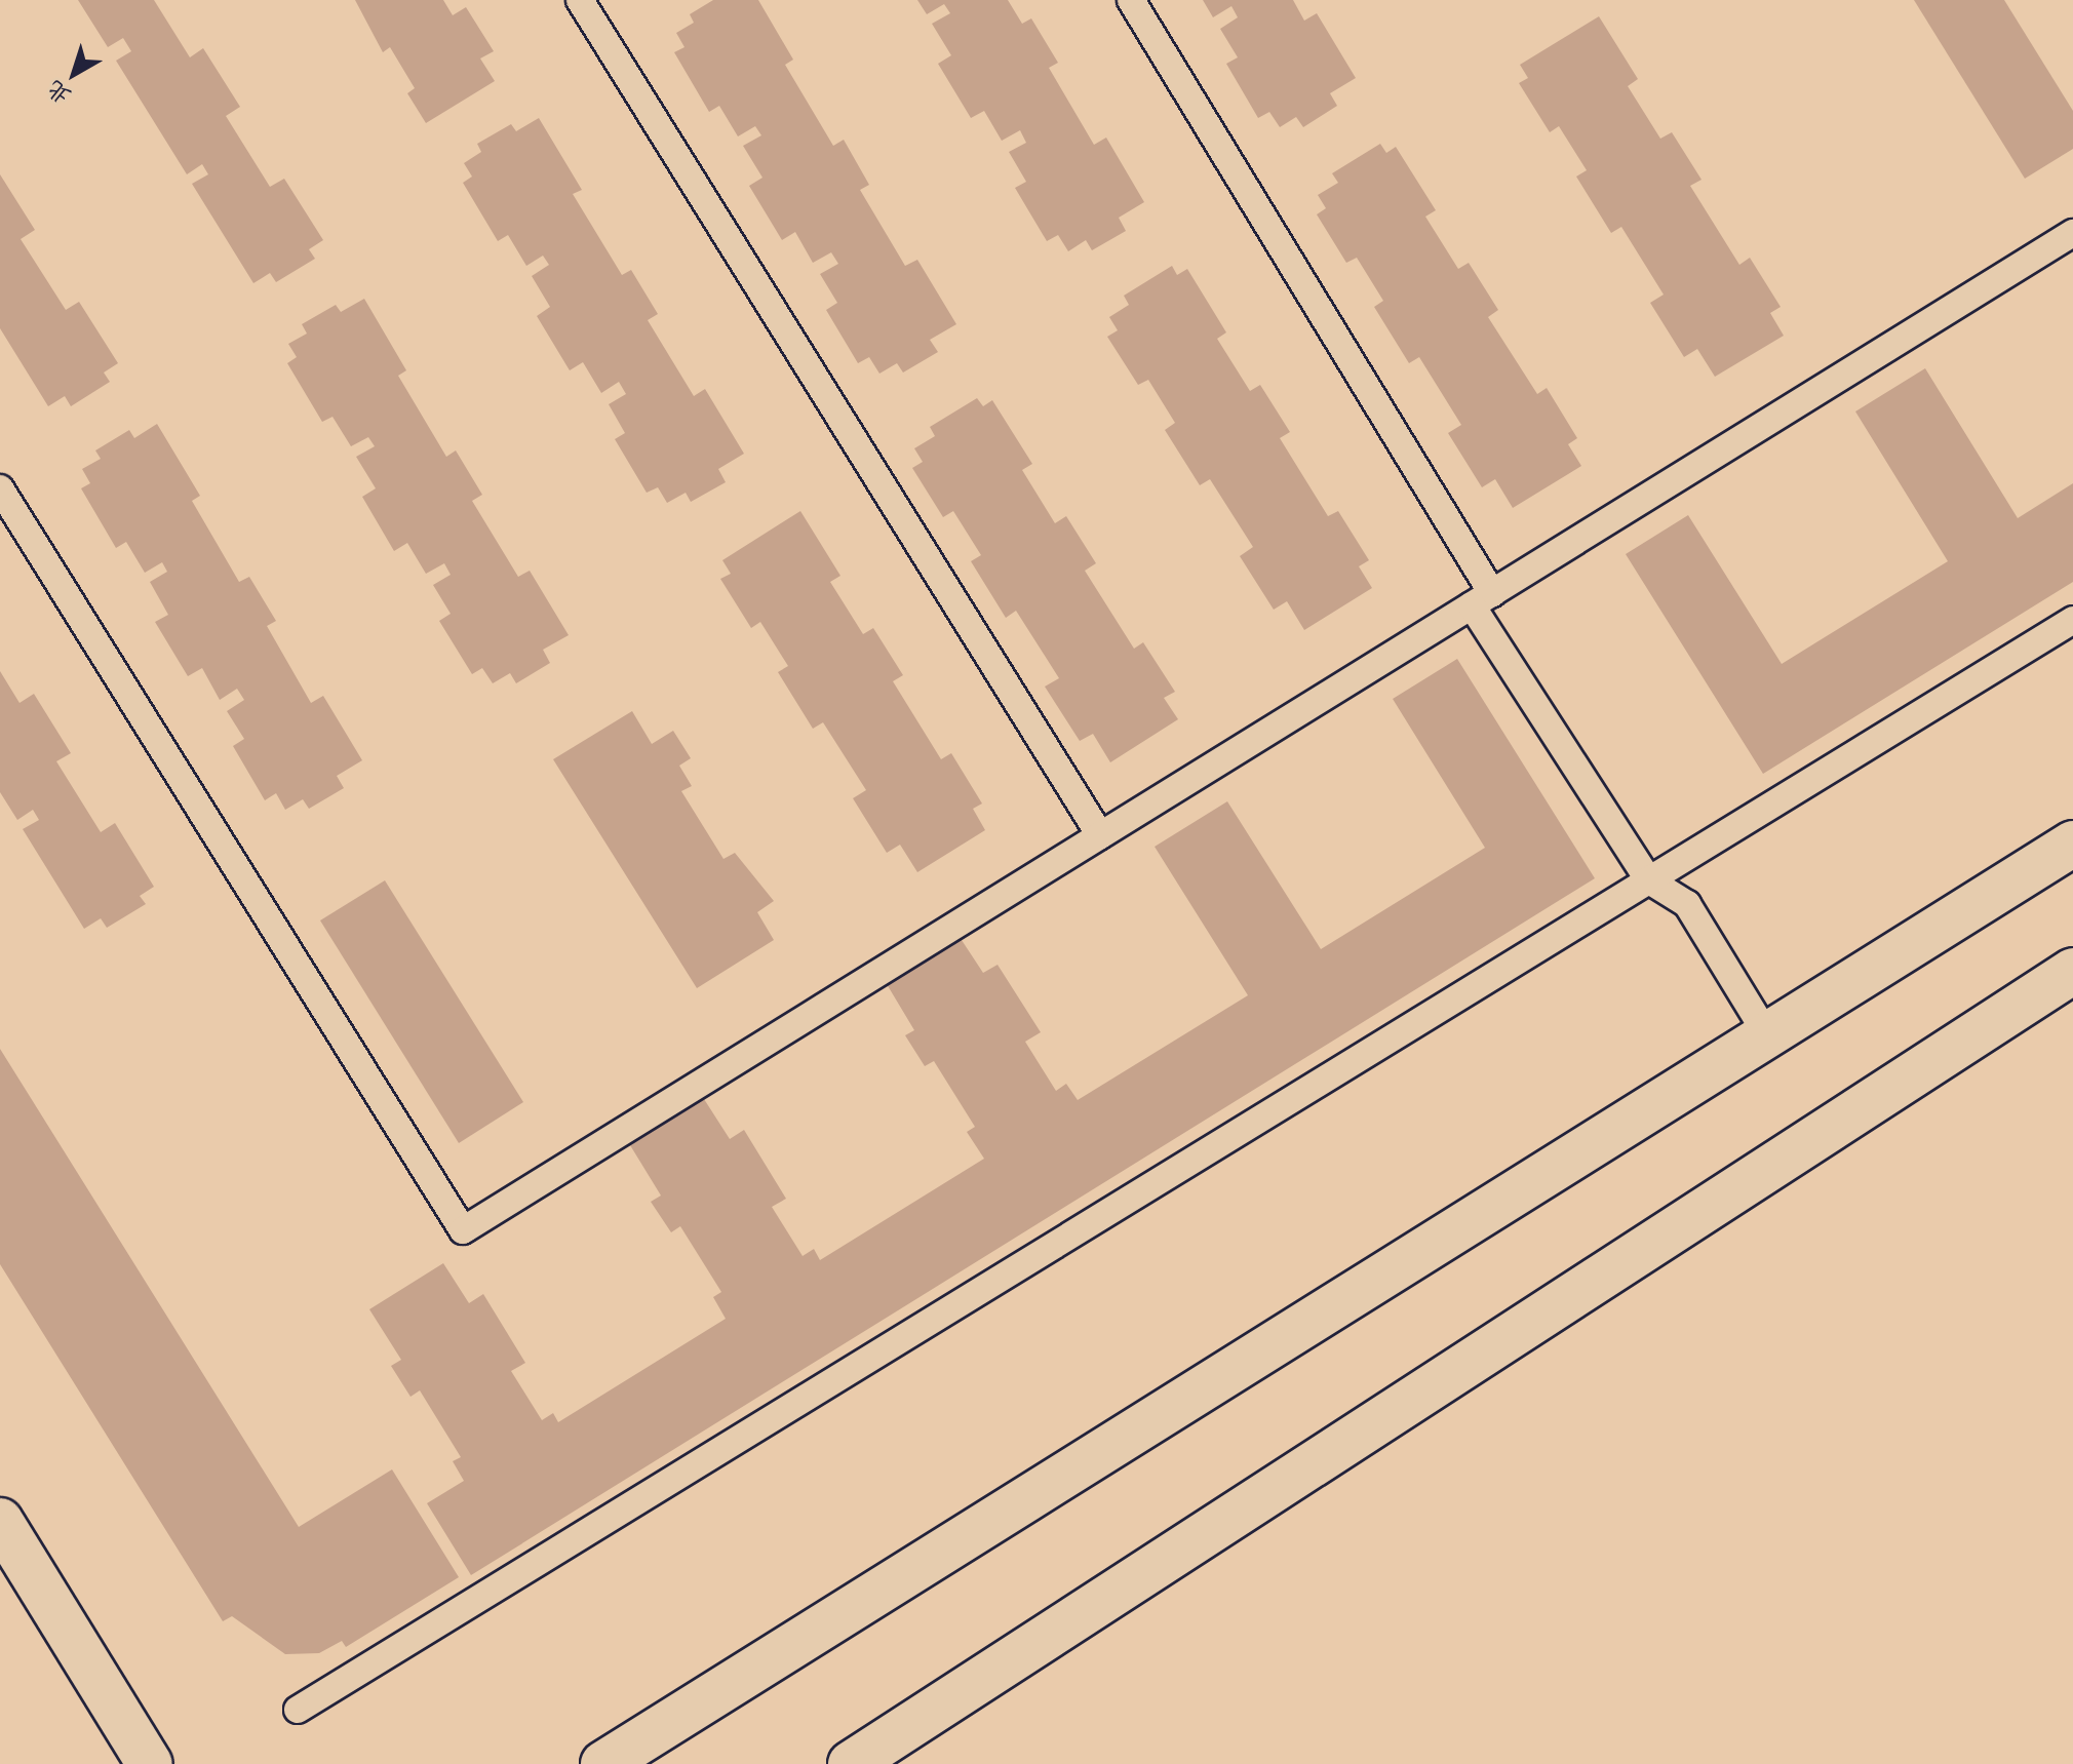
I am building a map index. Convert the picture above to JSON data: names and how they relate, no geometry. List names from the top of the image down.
{
  "north": "bottom left"
}
